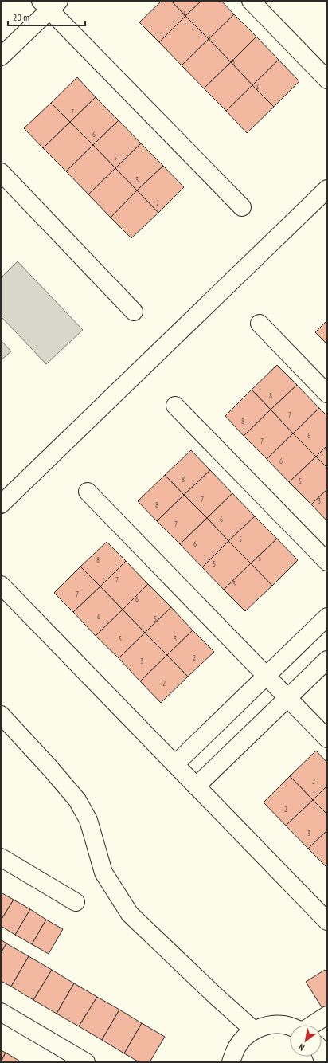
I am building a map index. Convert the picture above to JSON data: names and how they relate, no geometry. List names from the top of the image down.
{
  "house_numbers": [
    "6",
    "5",
    "3",
    "2",
    "7",
    "6",
    "5",
    "3",
    "2",
    "8",
    "7",
    "8",
    "6",
    "7",
    "6",
    "8",
    "5",
    "7",
    "3",
    "8",
    "6",
    "7",
    "5",
    "6",
    "3",
    "8",
    "5",
    "7",
    "3",
    "7",
    "6",
    "6",
    "5",
    "5",
    "3",
    "2",
    "3",
    "2",
    "2",
    "2",
    "3"
  ],
  "scale_bar": "20 m",
  "north": "bottom left"
}
